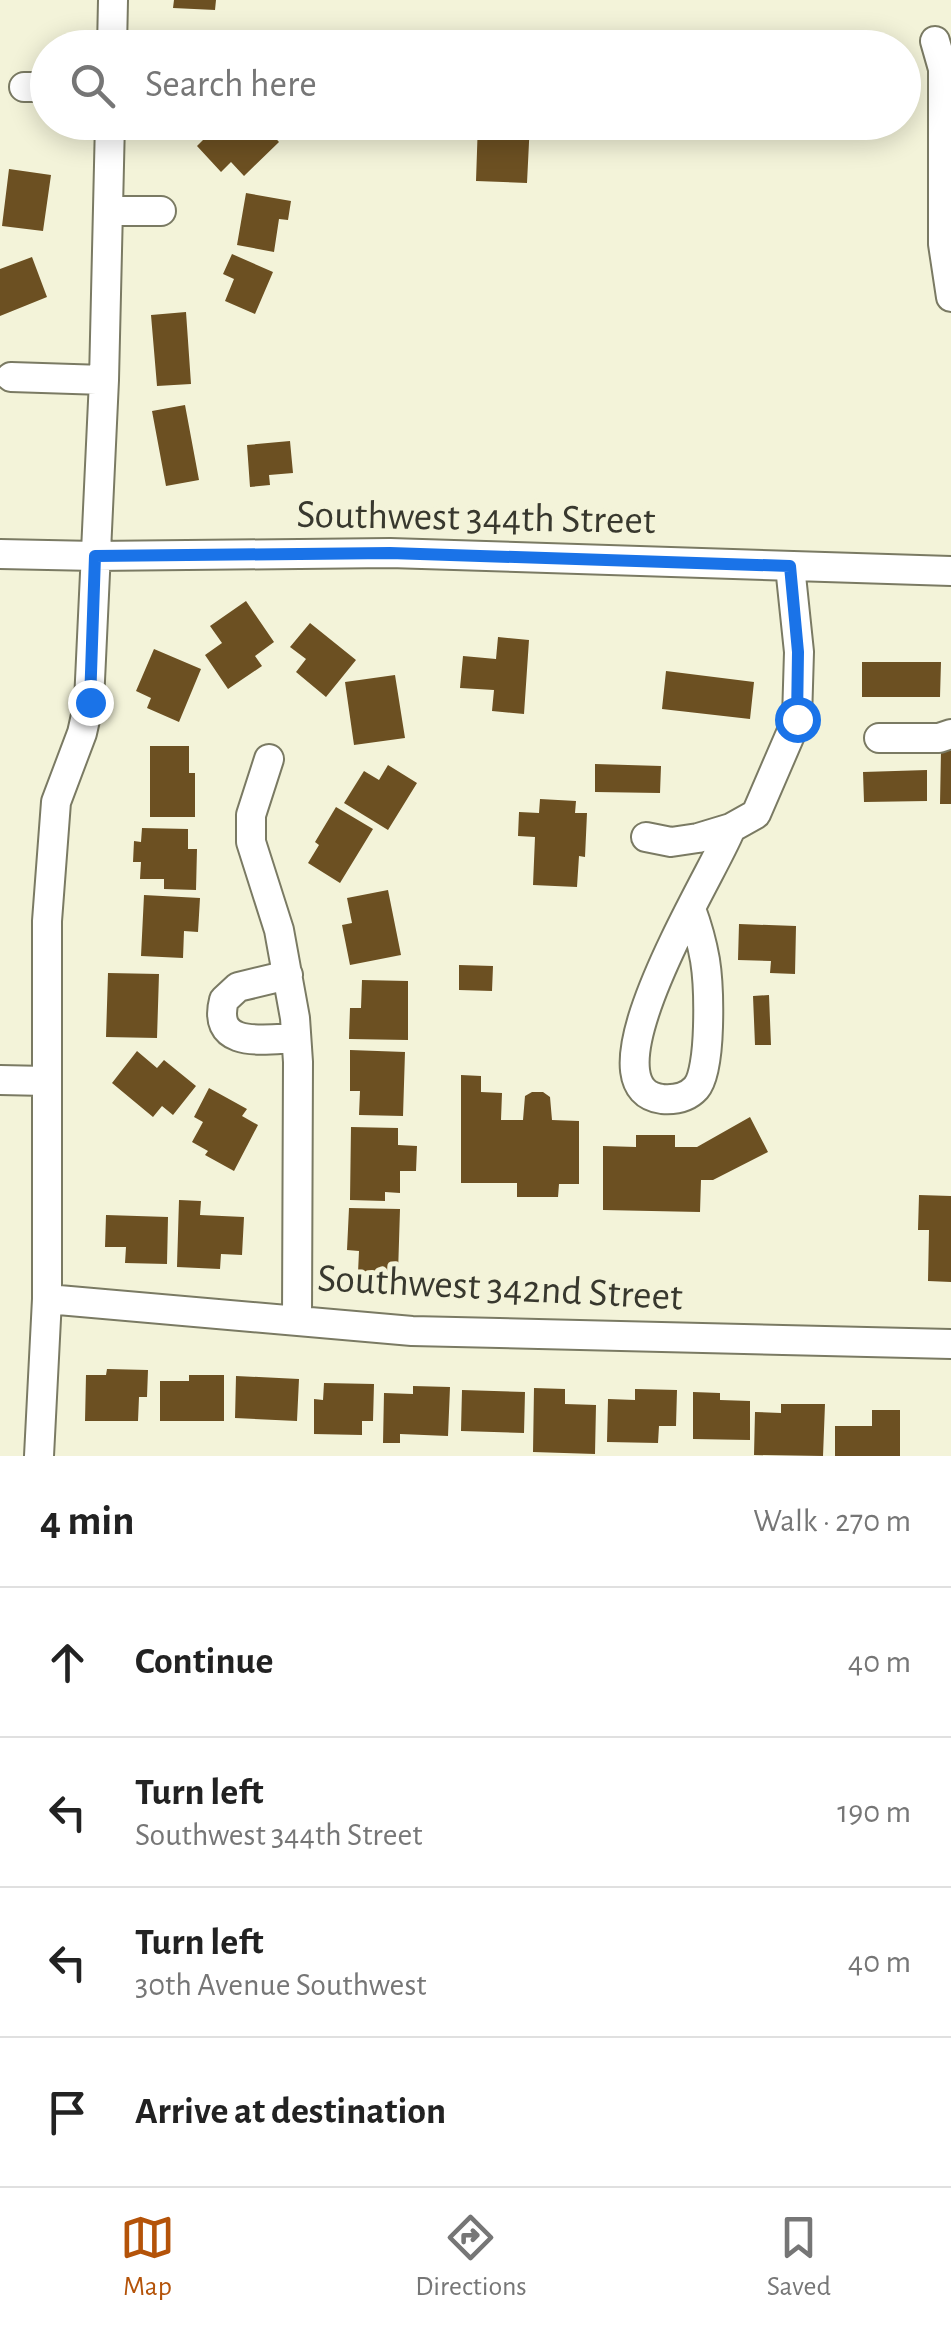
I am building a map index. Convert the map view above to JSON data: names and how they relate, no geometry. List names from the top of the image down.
{
  "streets": {
    "street": ["Southwest 344th Street", "Southwest 342nd Street"]
  },
  "page": {
    "search": "Search here",
    "heading": ["4 min", "Walk · 270 m"],
    "list": [
      ["Continue", "40 m"],
      ["Turn left", "Southwest 344th Street", "190 m"],
      ["Turn left", "30th Avenue Southwest", "40 m"],
      "Arrive at destination"
    ],
    "nav": ["Map", "Directions", "Saved"]
  }
}
